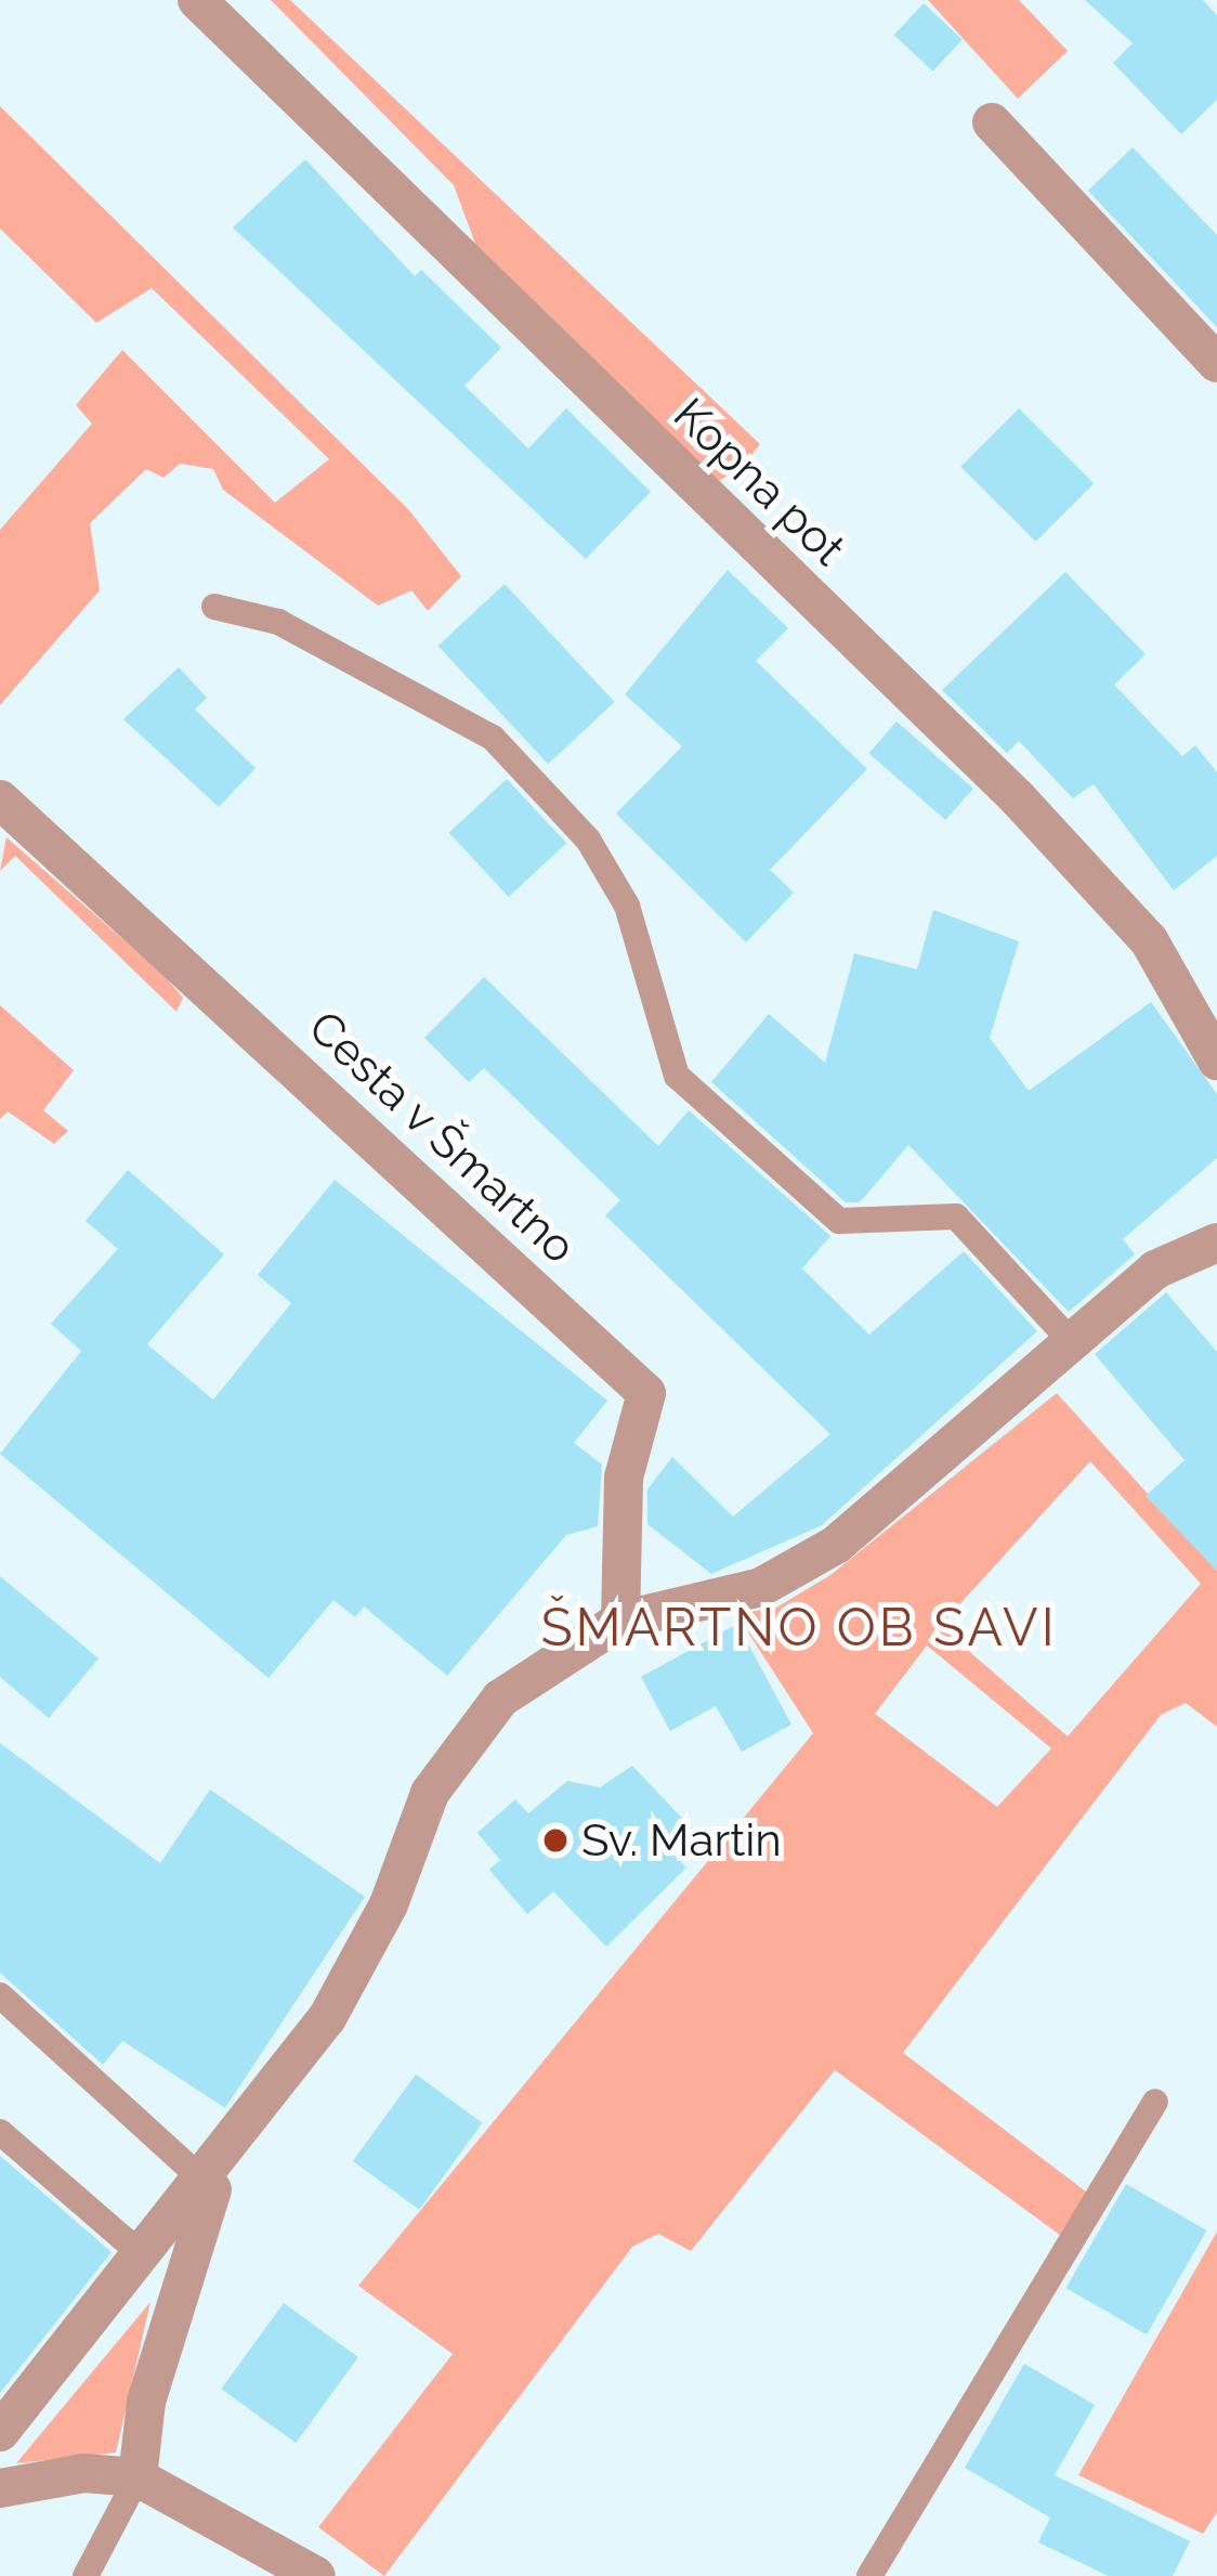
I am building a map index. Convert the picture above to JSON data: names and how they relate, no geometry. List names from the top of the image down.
{
  "streets": {
    "street": ["Kopna pot", "Cesta v Šmartno"]
  },
  "districts": ["ŠMARTNO OB SAVI"],
  "places": ["Sv. Martin"]
}
